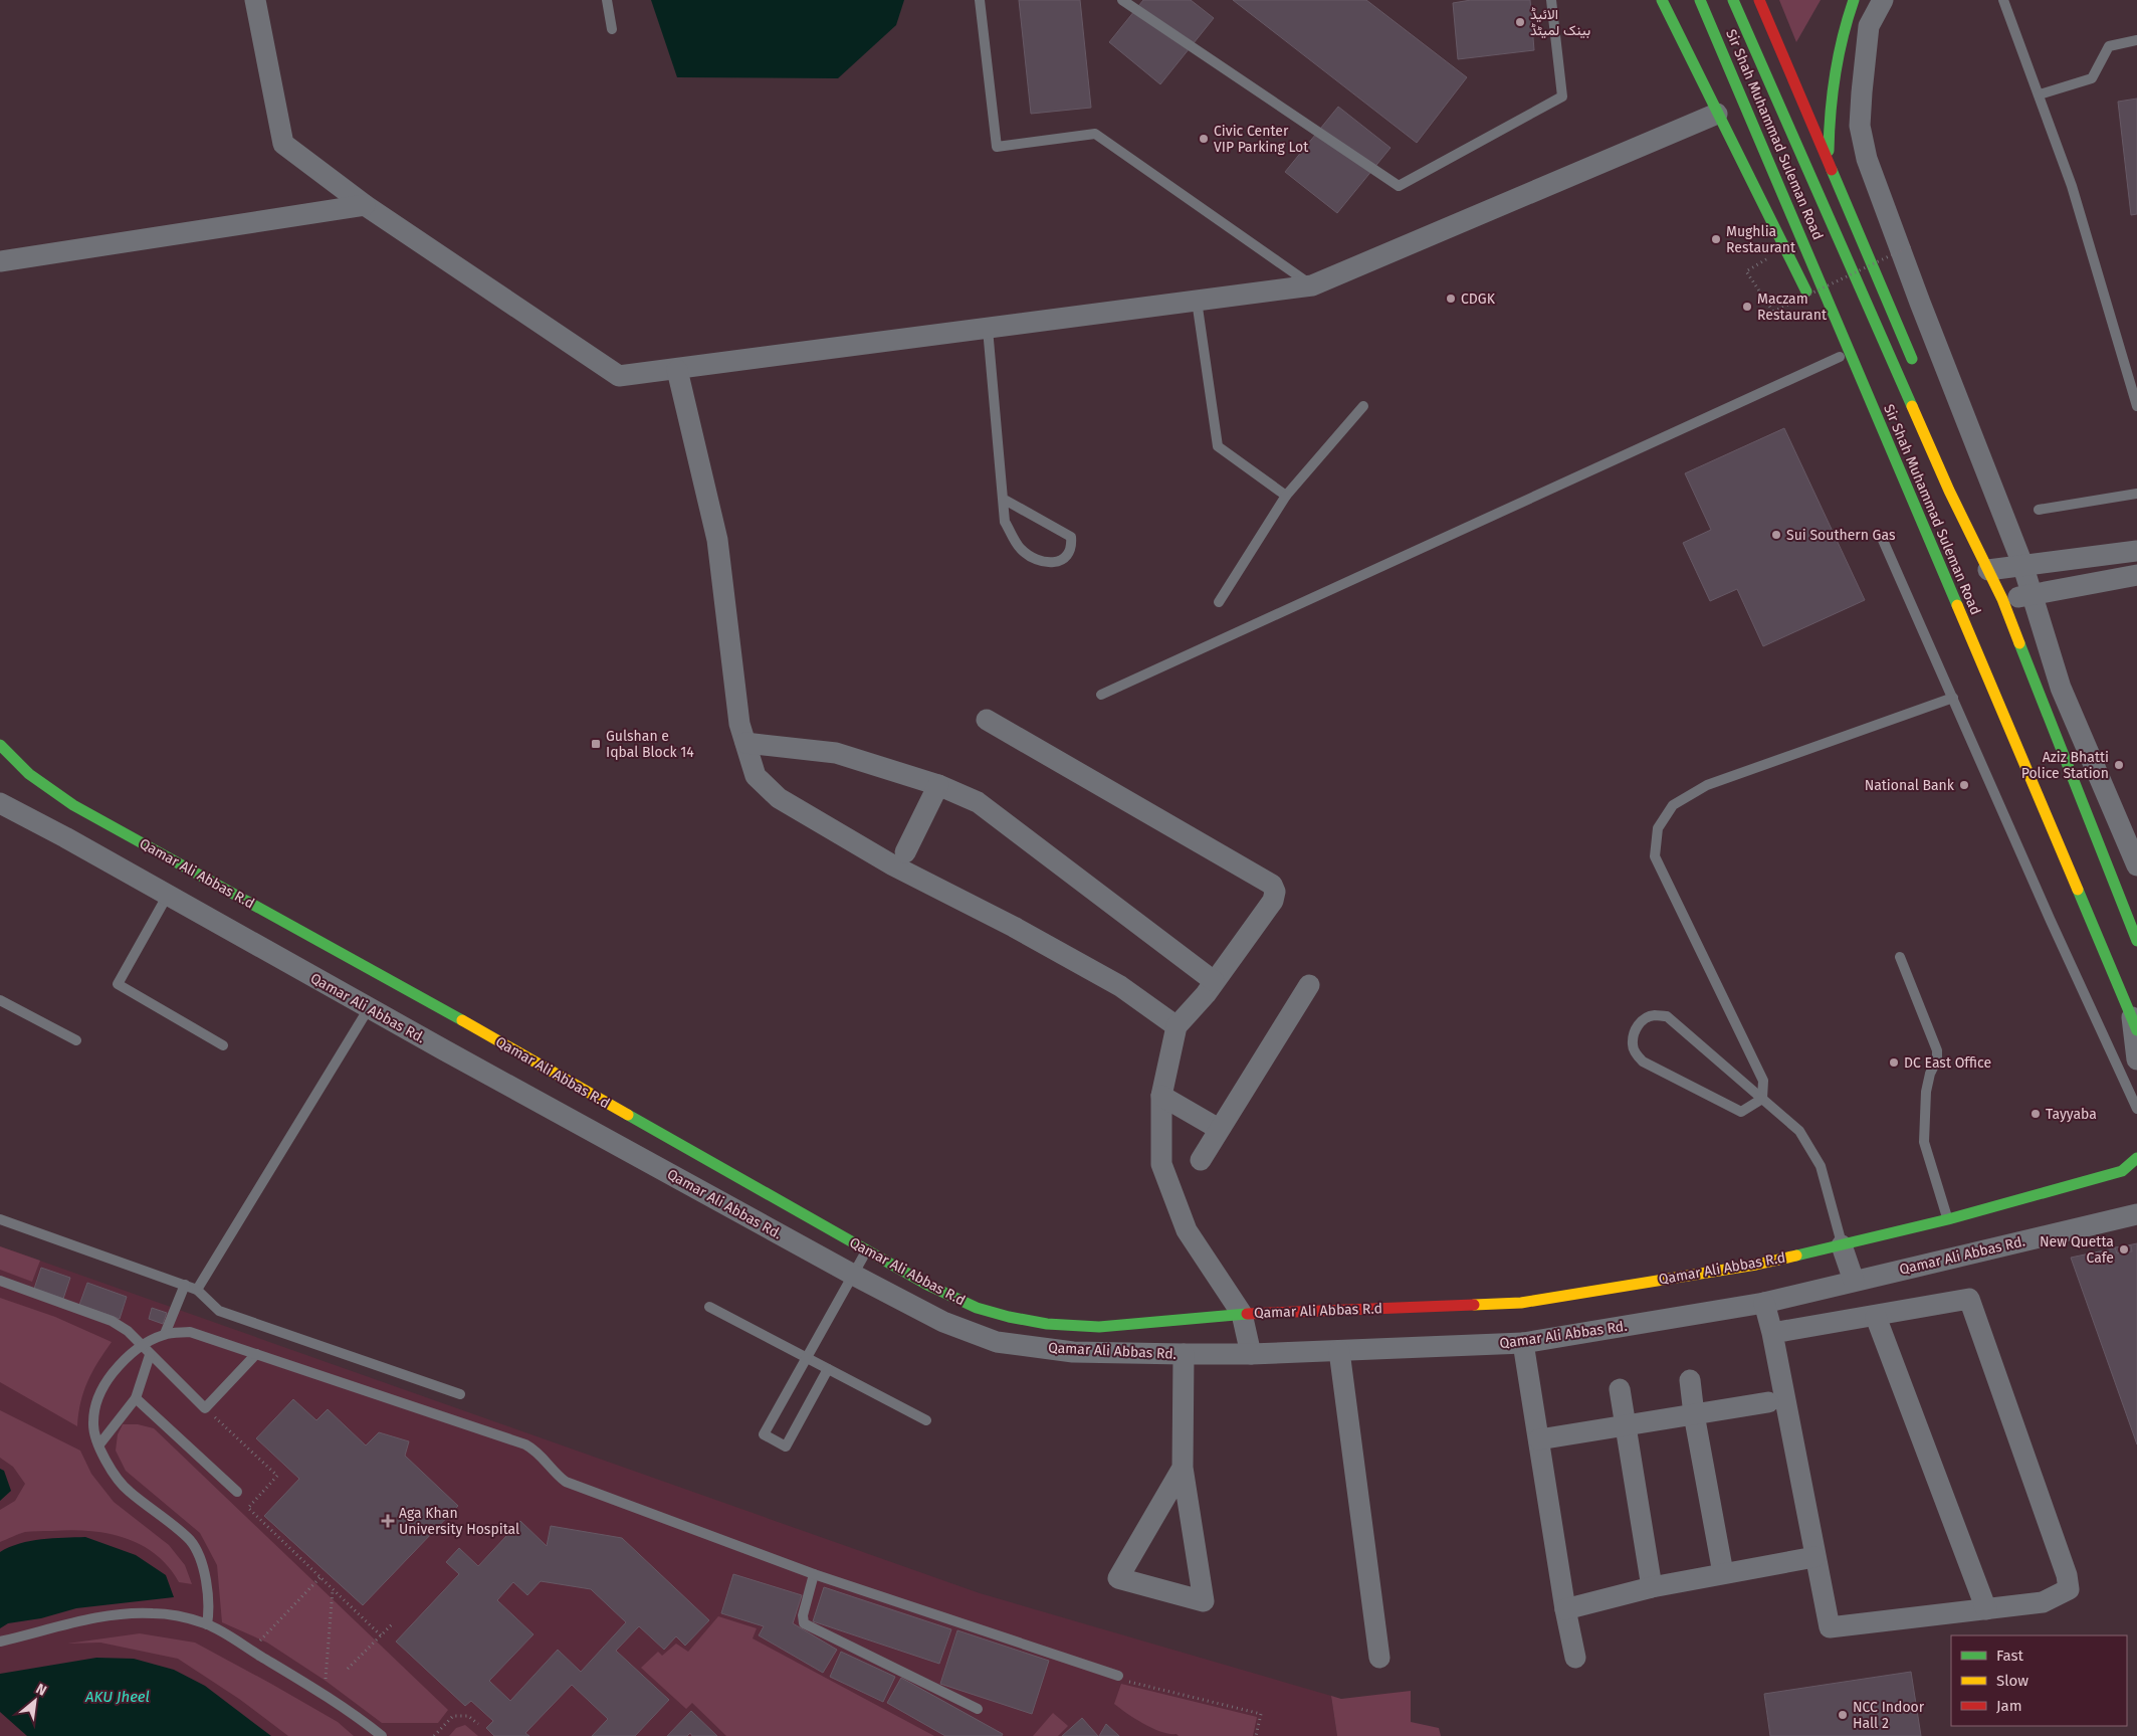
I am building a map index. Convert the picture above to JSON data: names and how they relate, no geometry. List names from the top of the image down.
{
  "streets": {
    "main road": ["Sir Shah Muhammad Suleman Road", "Qamar Ali Abbas R.d"],
    "street": ["Qamar Ali Abbas Rd."]
  },
  "water": ["AKU Jheel"],
  "places": {
    "other": [
      "الائیڈ بینک لمیٹڈ",
      "Civic Center VIP Parking Lot",
      "Mughlia Restaurant",
      "CDGK",
      "Maczam Restaurant",
      "Sui Southern Gas",
      "Aziz Bhatti Police Station",
      "National Bank",
      "DC East Office",
      "Tayyaba",
      "New Quetta Cafe",
      "NCC Indoor Hall 2"
    ],
    "transit": ["Gulshan e Iqbal Block 14"],
    "health": ["Aga Khan University Hospital"]
  },
  "legend": ["Fast", "Slow", "Jam"],
  "north": "top right"
}
